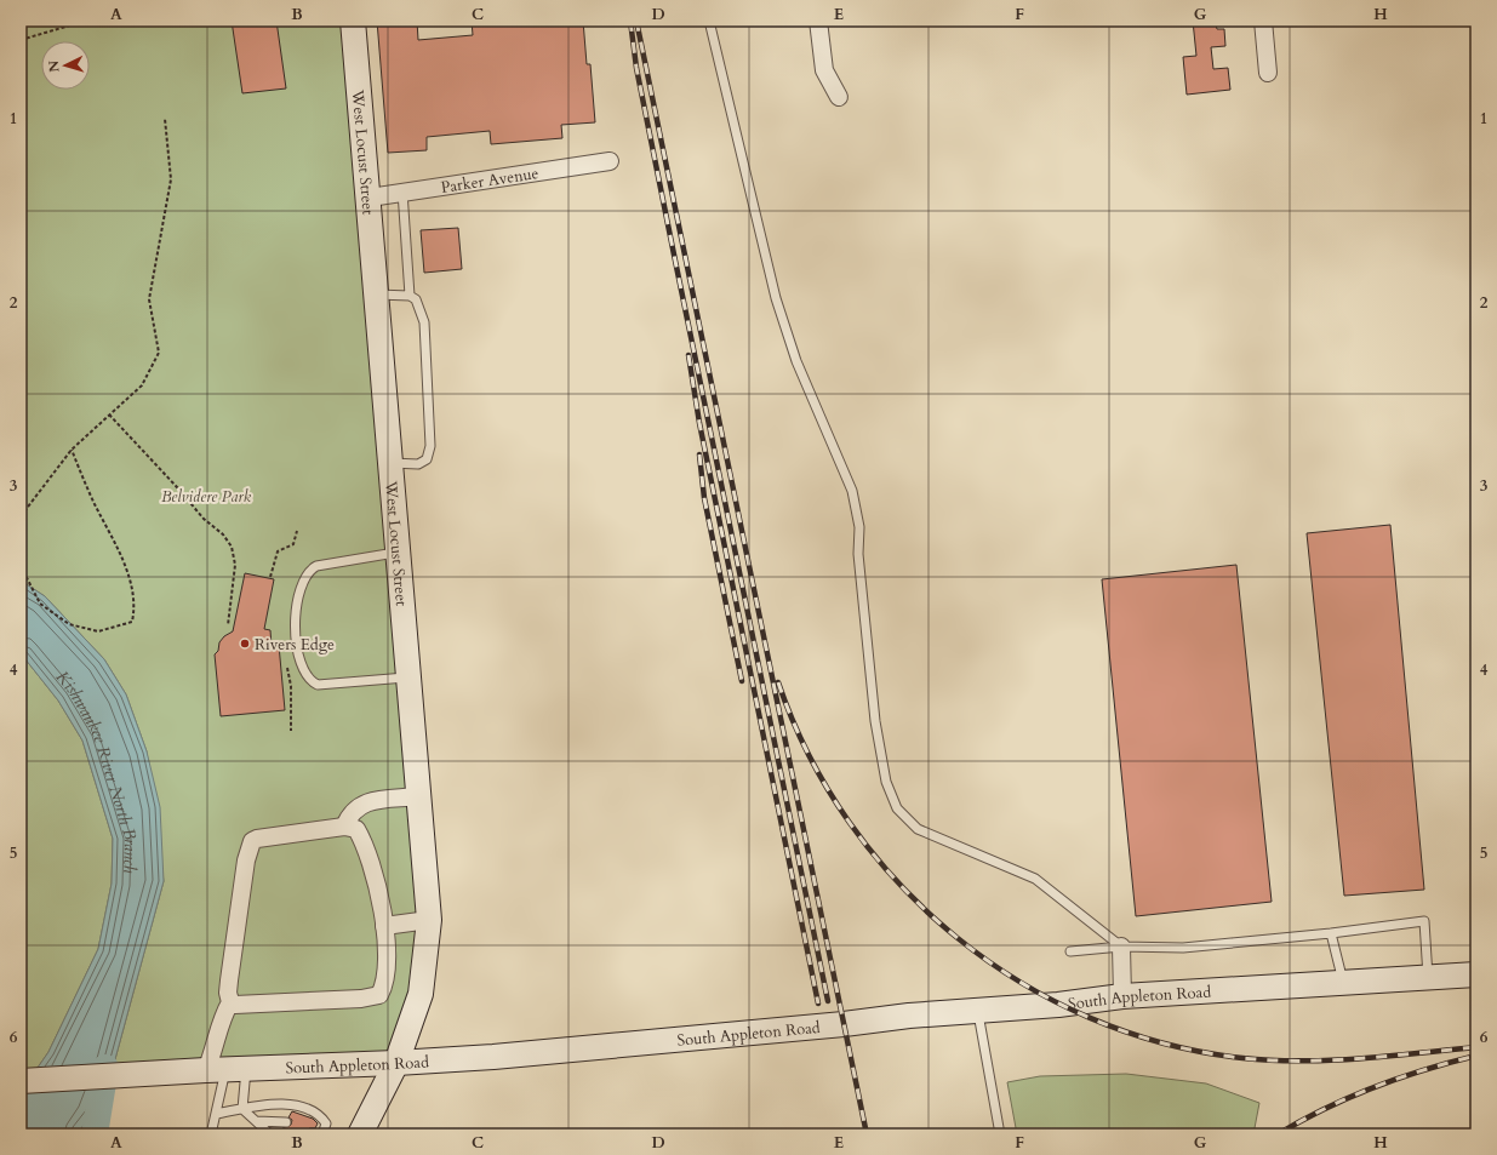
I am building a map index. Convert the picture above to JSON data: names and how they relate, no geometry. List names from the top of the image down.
{
  "streets": {
    "main road": ["West Locust Street", "South Appleton Road"],
    "street": ["Parker Avenue"]
  },
  "crossings": [
    ["West Locust Street", "Parker Avenue"],
    ["West Locust Street", "South Appleton Road"]
  ],
  "water": ["Kishwaukee River North Branch"],
  "parks": ["Belvidere Park"],
  "places": ["Rivers Edge"],
  "north": "left",
  "grid": {
    "columns": [
      "A",
      "B",
      "C",
      "D",
      "E",
      "F",
      "G",
      "H"
    ],
    "rows": [
      "1",
      "2",
      "3",
      "4",
      "5",
      "6"
    ]
  }
}
